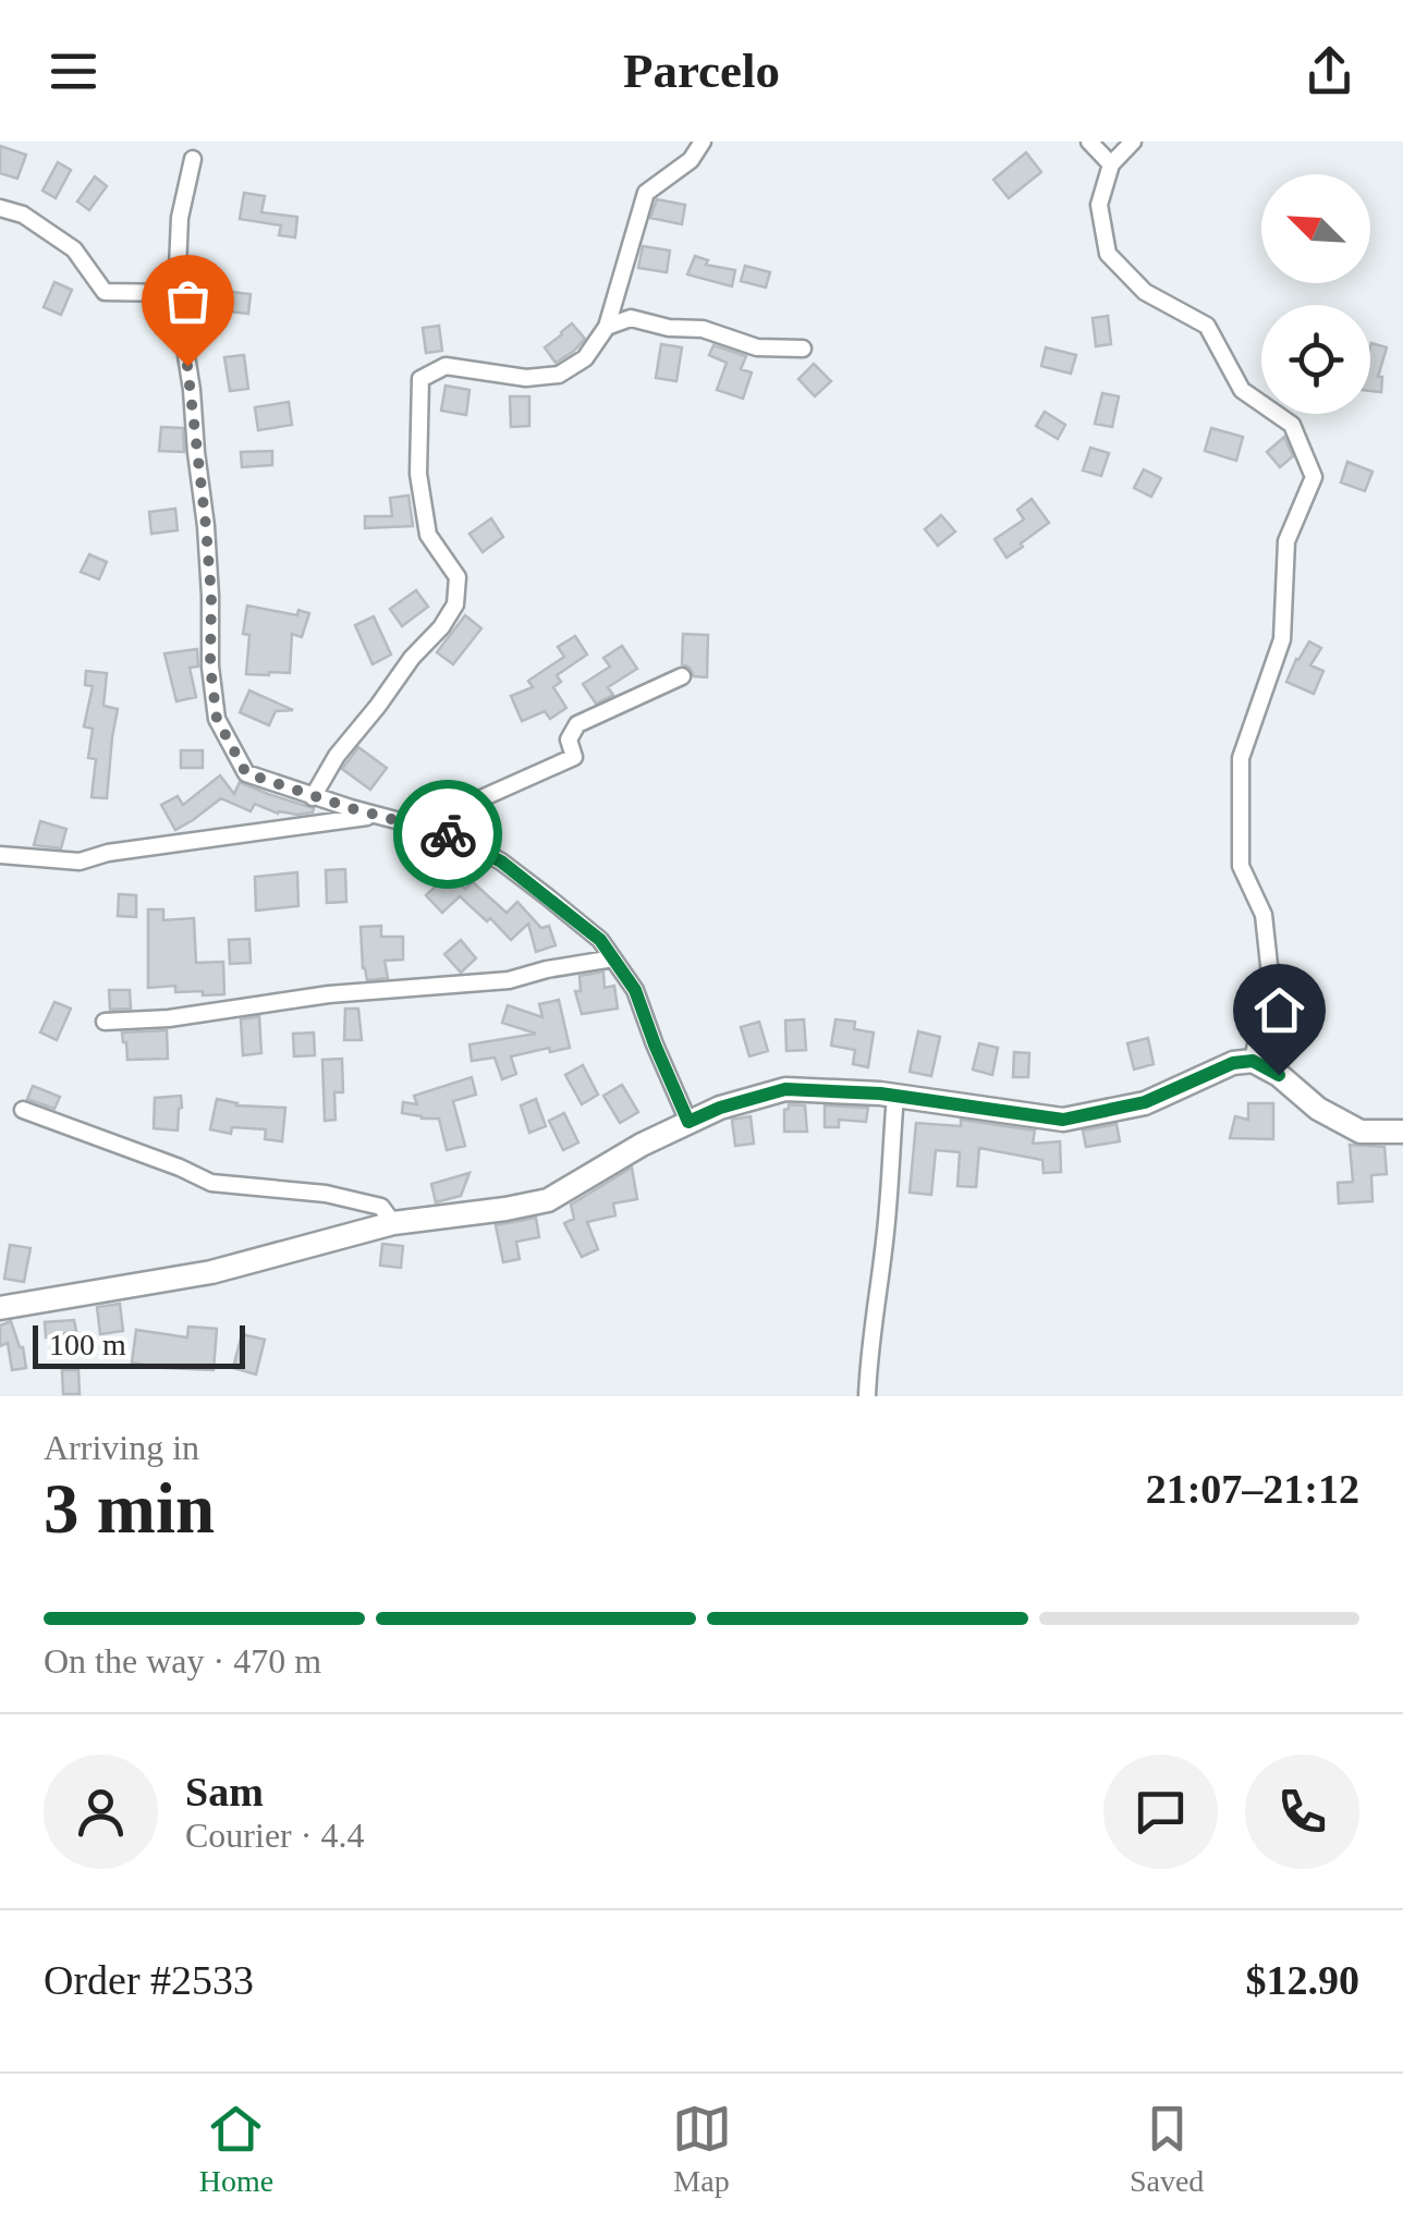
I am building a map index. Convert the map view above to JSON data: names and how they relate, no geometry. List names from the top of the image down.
{
  "scale_bar": "100 m",
  "north": "top left",
  "page": {
    "header": "Parcelo",
    "scale": "100 m",
    "heading": ["3 min", "Arriving in", "21:07–21:12"],
    "panel": [
      "Sam",
      "Courier · 4.4",
      "Order #2533",
      "$12.90"
    ],
    "bar": "On the way · 470 m",
    "tabs": ["Home", "Map", "Saved"]
  }
}
